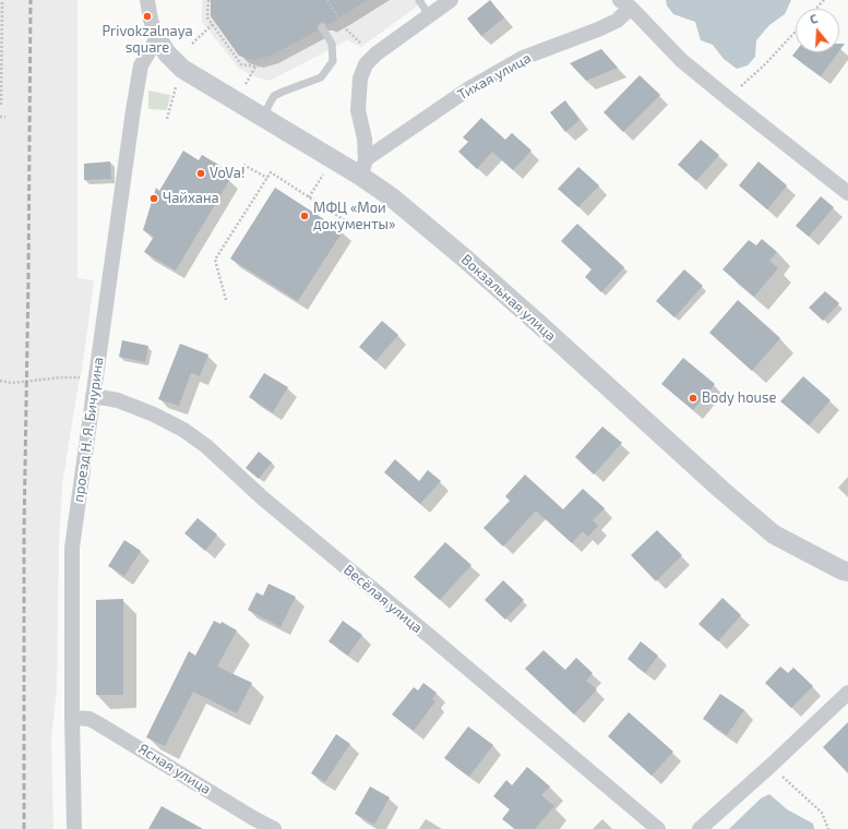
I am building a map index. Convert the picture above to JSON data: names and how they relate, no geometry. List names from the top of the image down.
{
  "streets": {
    "street": [
      "Тихая улица",
      "Вокзальная улица",
      "проезд Н. Я. Бичурина",
      "Весёлая улица",
      "Ясная улица"
    ]
  },
  "crossings": [
    ["Тихая улица", "Вокзальная улица"],
    ["Вокзальная улица", "проезд Н. Я. Бичурина"],
    ["проезд Н. Я. Бичурина", "Весёлая улица"],
    ["проезд Н. Я. Бичурина", "Ясная улица"]
  ],
  "places": [
    "Privokzalnaya square",
    "VoVa!",
    "Чайхана",
    "МФЦ «Мои документы»",
    "Body house"
  ],
  "north": "top"
}
